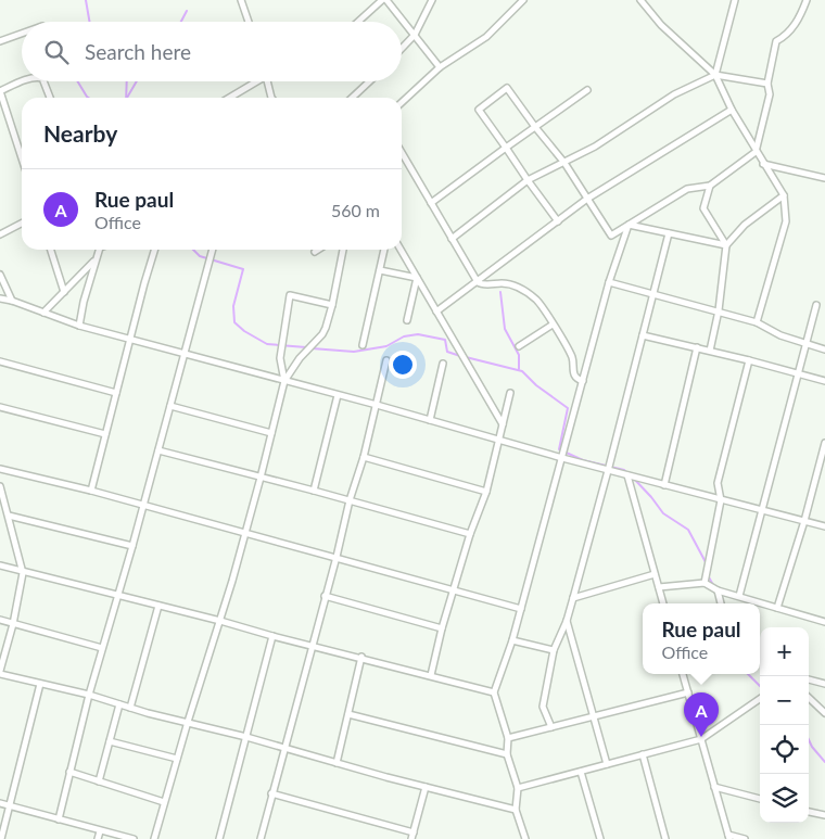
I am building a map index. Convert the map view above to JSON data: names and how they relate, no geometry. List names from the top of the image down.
{
  "page": {
    "search": "Search here",
    "heading": "Nearby",
    "list": [
      {
        "mark": "A",
        "name": "Rue paul",
        "note": "Office",
        "value": "560 m"
      }
    ],
    "popup": ["Rue paul", "Office"],
    "map_buttons": ["+", "−"],
    "pins": "A"
  }
}
